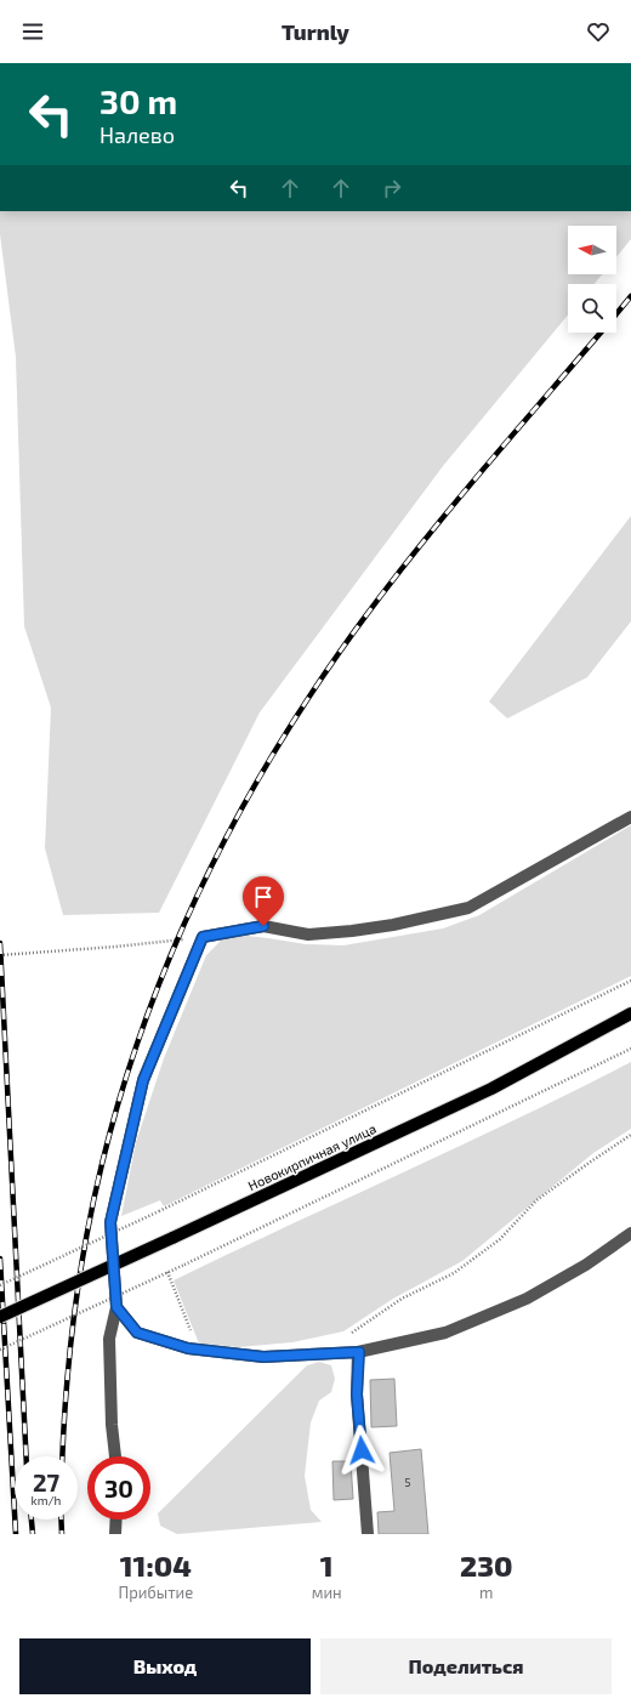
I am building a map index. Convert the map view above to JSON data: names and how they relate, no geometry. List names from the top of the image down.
{
  "streets": {
    "main road": ["Новокирпичная улица"]
  },
  "house_numbers": ["5"],
  "north": "left",
  "page": {
    "header": "Turnly",
    "turn": ["30 m", "Налево"],
    "speed": "27 km/h",
    "limit": "30",
    "eta": [
      "11:04",
      "Прибытие",
      "1",
      "мин",
      "230",
      "m"
    ],
    "buttons": ["Выход", "Поделиться"]
  }
}
